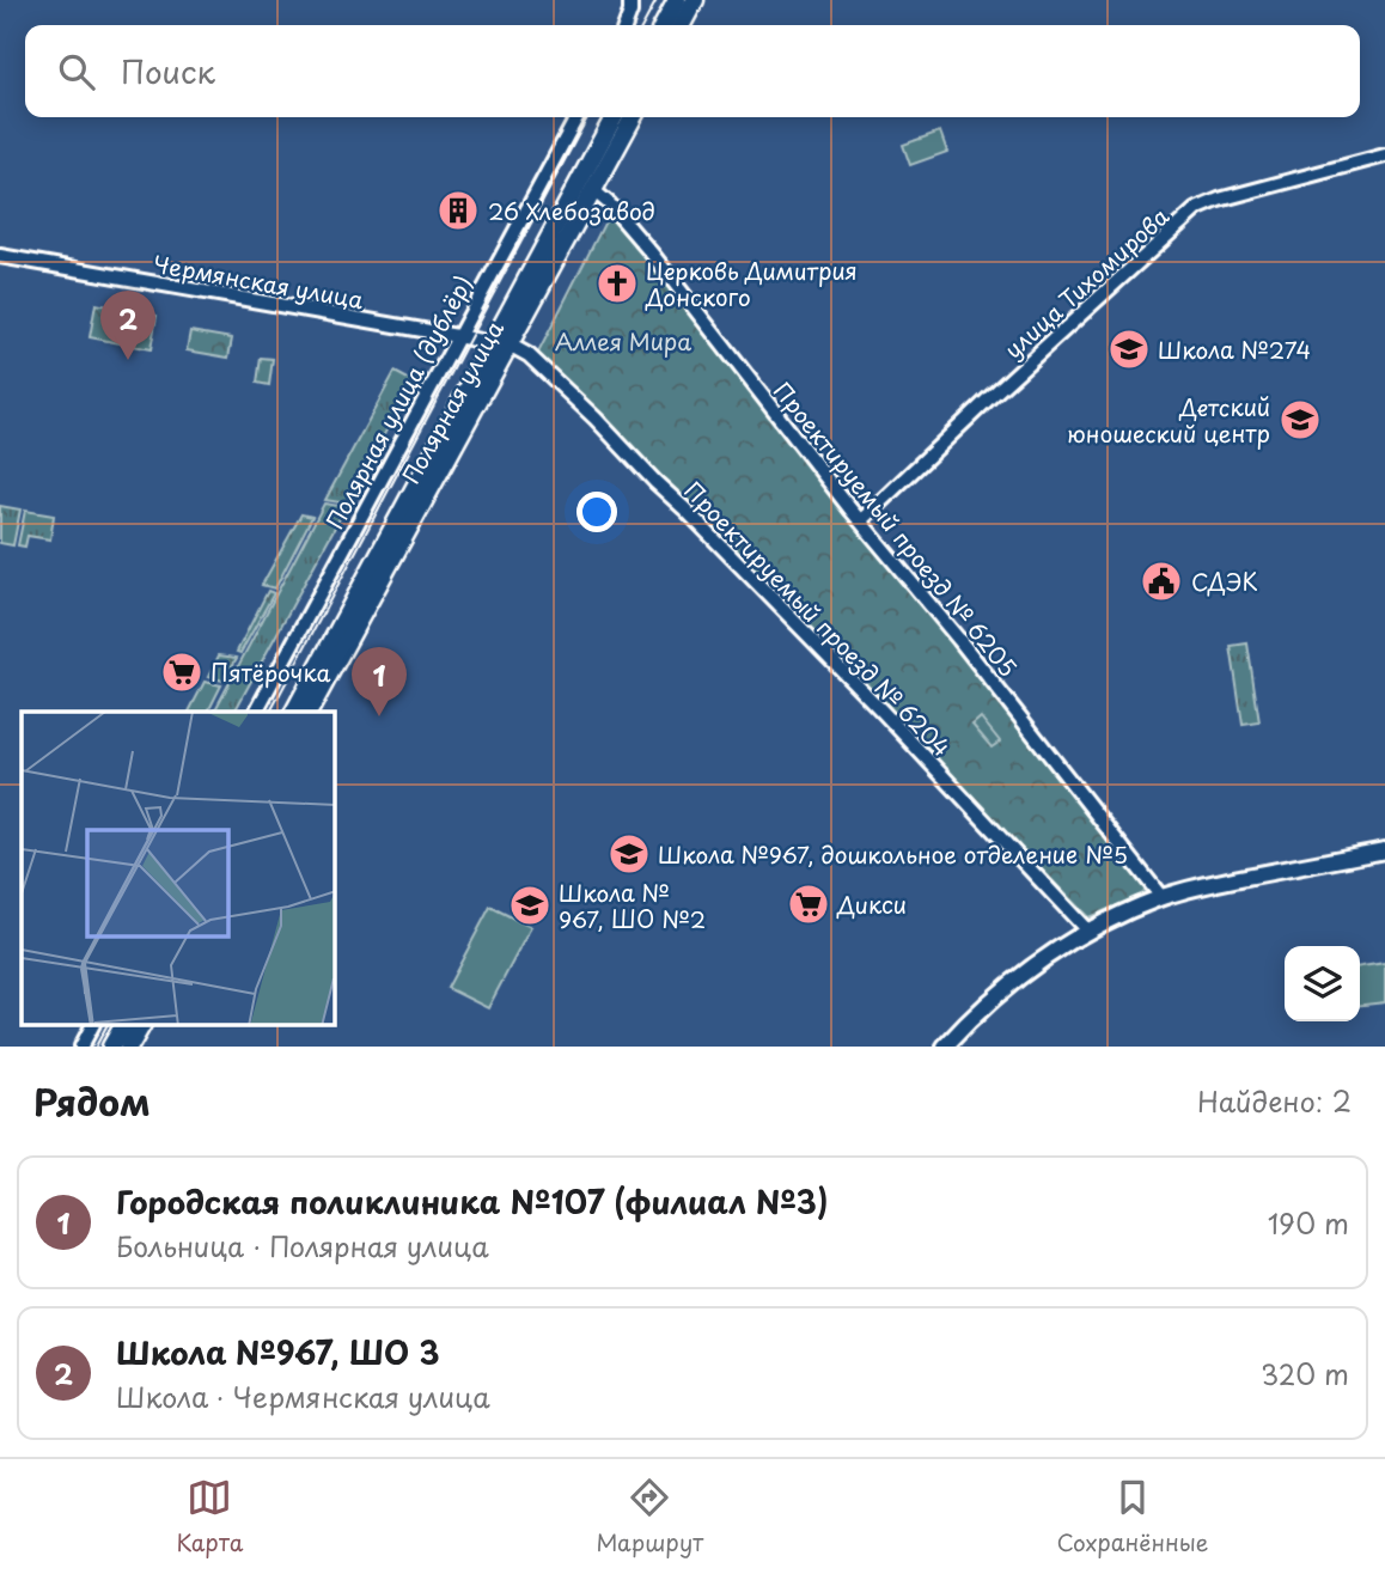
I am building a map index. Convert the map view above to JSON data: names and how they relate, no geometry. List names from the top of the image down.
{
  "streets": {
    "main road": ["Полярная улица"],
    "street": [
      "Чермянская улица",
      "улица Тихомирова",
      "Полярная улица (дублёр)",
      "Проектируемый проезд № 6205",
      "Проектируемый проезд № 6204"
    ]
  },
  "crossings": [
    ["Чермянская улица", "Полярная улица (дублёр)"],
    ["Чермянская улица", "Полярная улица"],
    ["Чермянская улица", "Проектируемый проезд № 6204"],
    ["улица Тихомирова", "Проектируемый проезд № 6205"],
    ["Полярная улица", "Проектируемый проезд № 6205"],
    ["Полярная улица", "Проектируемый проезд № 6204"]
  ],
  "parks": ["Аллея Мира"],
  "places": {
    "building": ["26 Хлебозавод"],
    "church": ["Церковь Димитрия Донского"],
    "school or university": [
      "Школа №274",
      "Детский юношеский центр",
      "Школа №967, дошкольное отделение №5",
      "Школа № 967, ШО №2"
    ],
    "public building": ["СДЭК"],
    "supermarket": ["Пятёрочка", "Дикси"]
  },
  "page": {
    "search": "Поиск",
    "pins": ["2", "1"],
    "heading": ["Рядом", "Найдено: 2"],
    "list": [
      {
        "mark": "1",
        "name": "Городская поликлиника №107 (филиал №3)",
        "note": "Больница · Полярная улица",
        "value": "190 m"
      },
      {
        "mark": "2",
        "name": "Школа №967, ШО 3",
        "note": "Школа · Чермянская улица",
        "value": "320 m"
      }
    ],
    "nav": ["Карта", "Маршрут", "Сохранённые"]
  }
}
